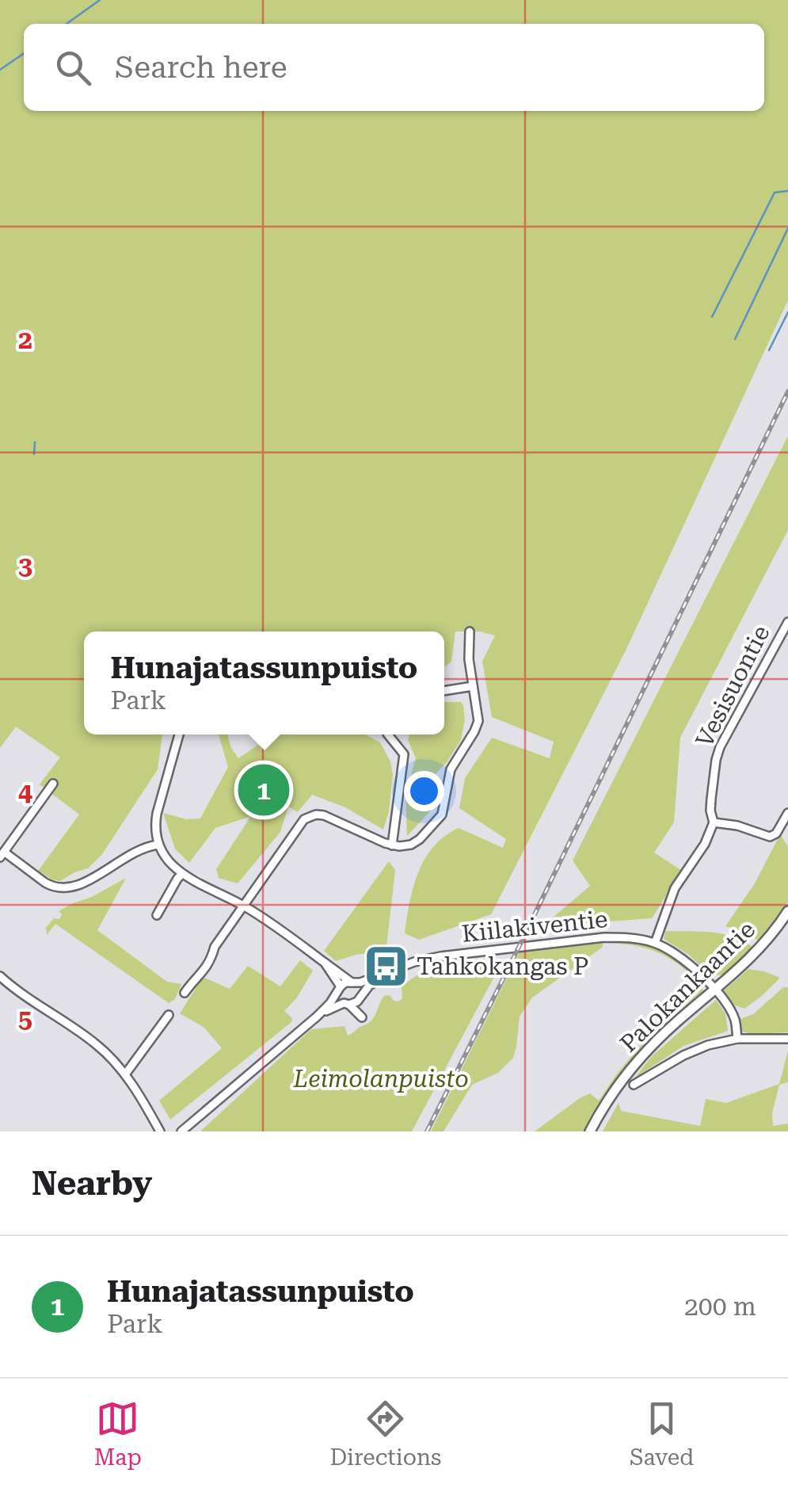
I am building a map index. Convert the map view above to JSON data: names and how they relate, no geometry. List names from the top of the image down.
{
  "streets": {
    "main road": ["Palokankaantie"],
    "street": ["Vesisuontie", "Kiilakiventie"]
  },
  "crossings": [
    ["Vesisuontie", "Kiilakiventie"],
    ["Kiilakiventie", "Palokankaantie"]
  ],
  "parks": ["Leimolanpuisto"],
  "places": {
    "bus stop": ["Tahkokangas P"]
  },
  "page": {
    "search": "Search here",
    "popup": ["Hunajatassunpuisto", "Park"],
    "pins": "1",
    "heading": "Nearby",
    "list": [
      {
        "mark": "1",
        "name": "Hunajatassunpuisto",
        "note": "Park",
        "value": "200 m"
      }
    ],
    "nav": ["Map", "Directions", "Saved"]
  },
  "grid": {
    "rows": [
      "2",
      "3",
      "4",
      "5"
    ]
  }
}
